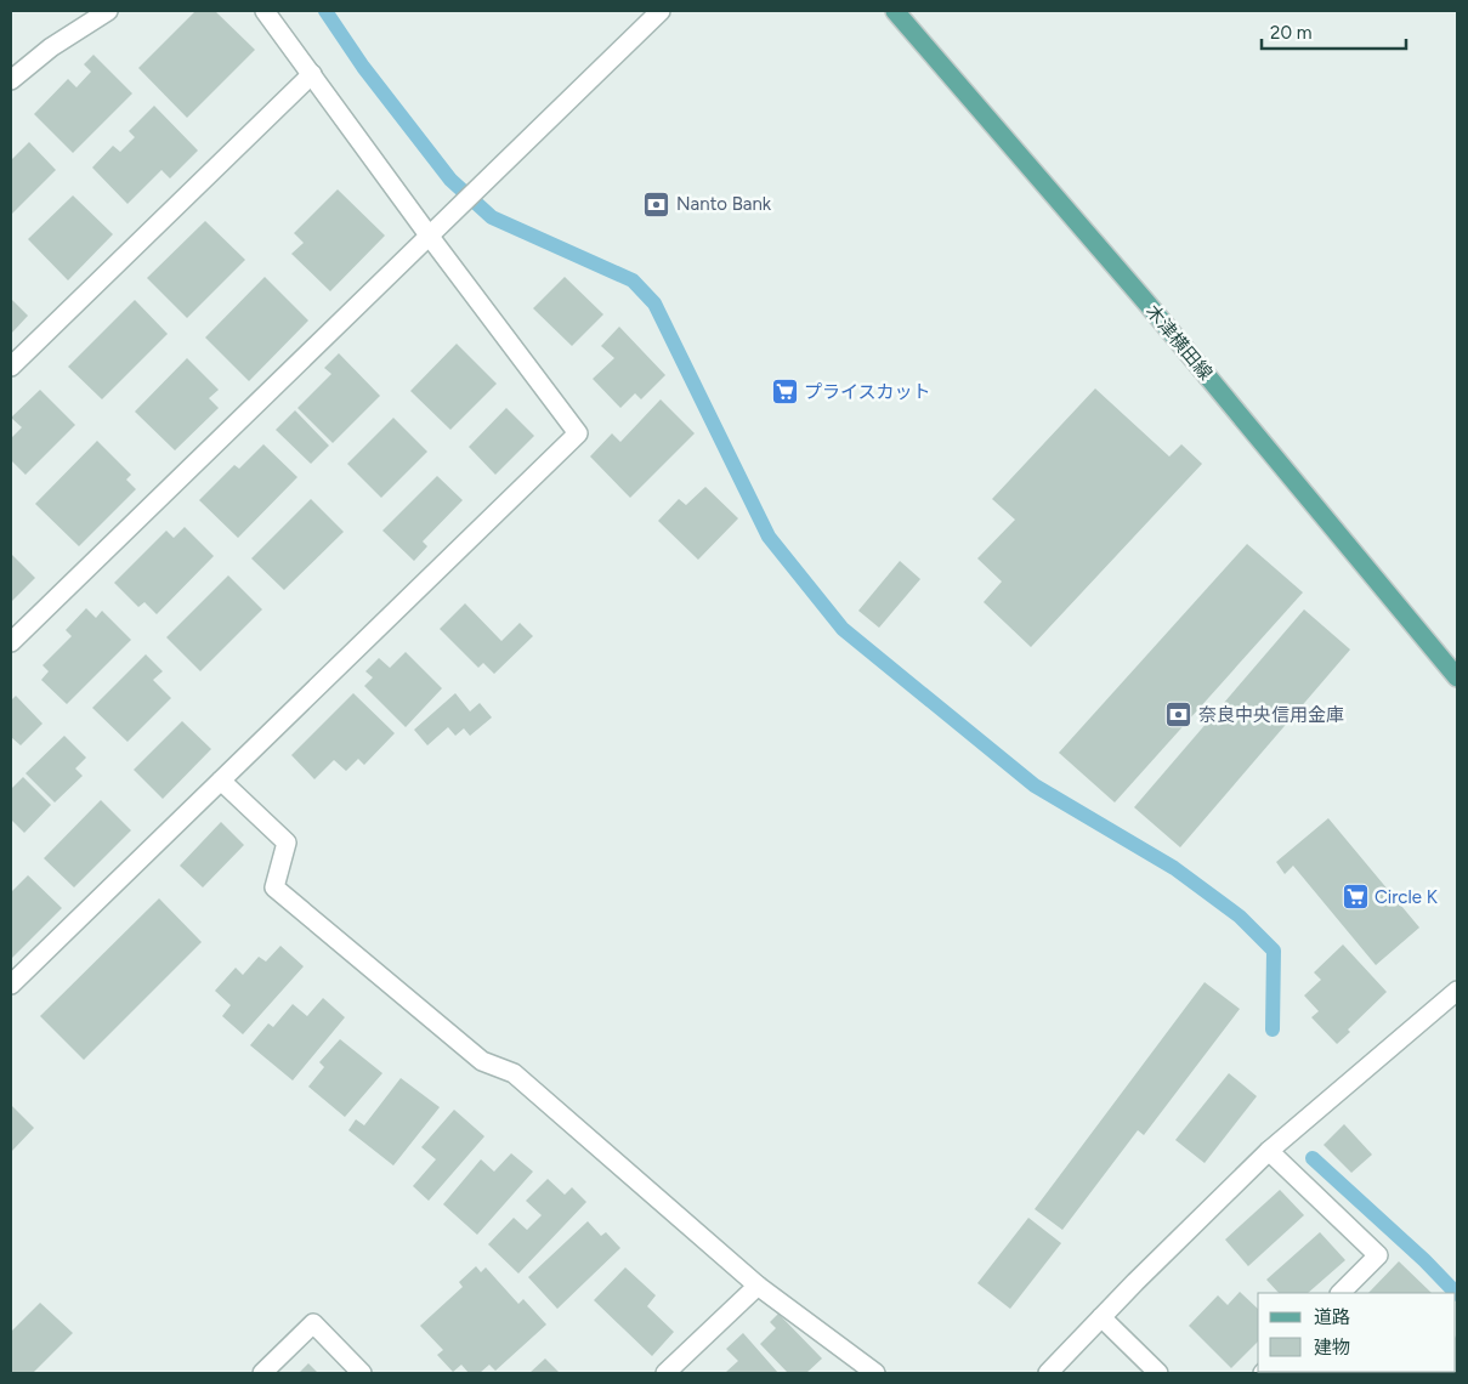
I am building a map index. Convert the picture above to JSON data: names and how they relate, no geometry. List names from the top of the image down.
{
  "streets": {
    "main road": ["木津横田線"]
  },
  "places": {
    "bank": ["Nanto Bank", "奈良中央信用金庫"],
    "supermarket": ["プライスカット", "Circle K"]
  },
  "legend": ["道路", "建物"],
  "scale_bar": "20 m"
}
